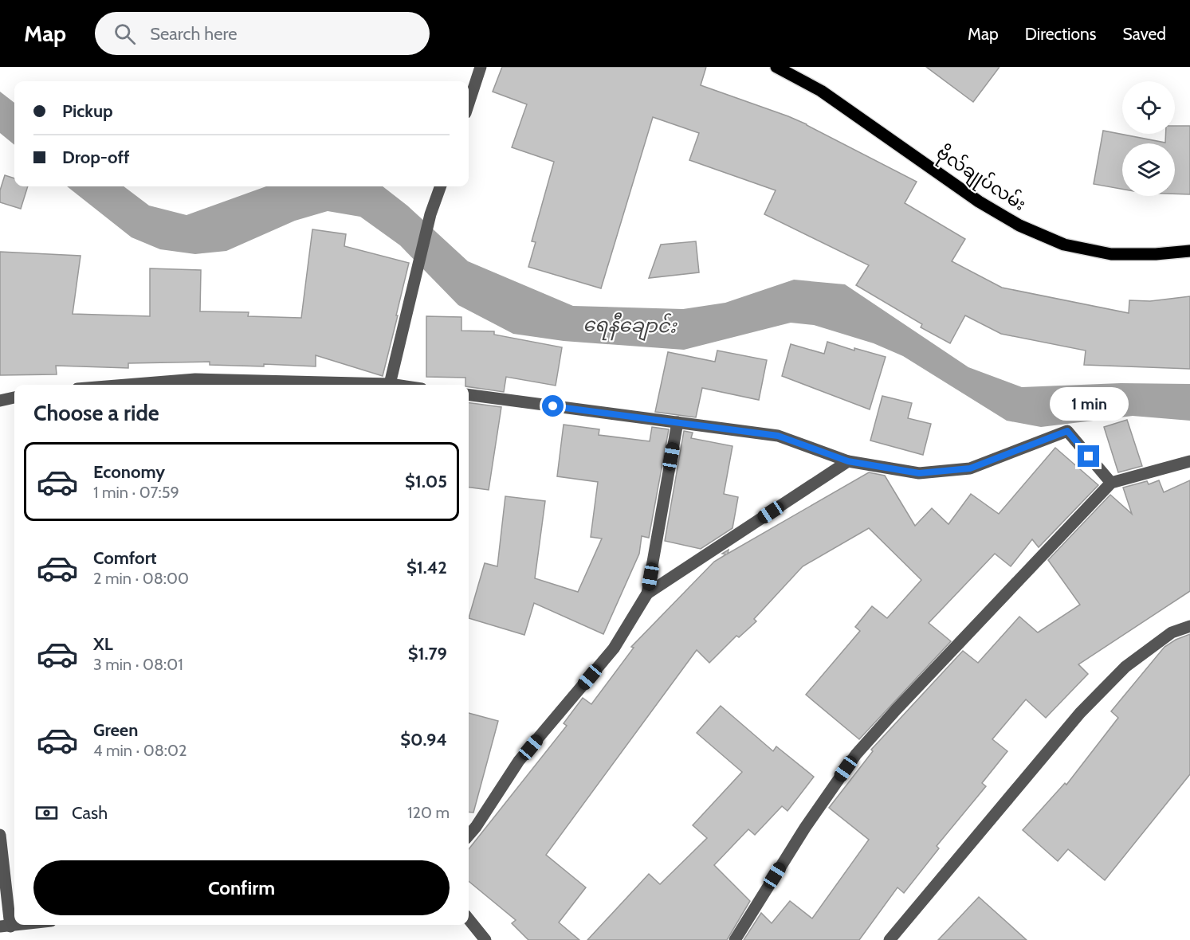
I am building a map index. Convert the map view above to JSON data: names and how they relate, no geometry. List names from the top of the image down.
{
  "streets": {
    "main road": ["ဗိုလ်‌ချုပ်‌လမ်း"]
  },
  "water": ["ရေနီချောင်း"],
  "page": {
    "header": "Map",
    "search": "Search here",
    "nav": ["Map", "Directions", "Saved"],
    "banner": ["Pickup", "Drop-off"],
    "heading": "Choose a ride",
    "bubble": "1 min",
    "list": [
      {
        "name": "Economy",
        "note": "1 min · 07:59",
        "value": "$1.05"
      },
      {
        "name": "Comfort",
        "note": "2 min · 08:00",
        "value": "$1.42"
      },
      {
        "name": "XL",
        "note": "3 min · 08:01",
        "value": "$1.79"
      },
      {
        "name": "Green",
        "note": "4 min · 08:02",
        "value": "$0.94"
      }
    ],
    "pay": ["Cash", "120 m"],
    "buttons": "Confirm"
  }
}
